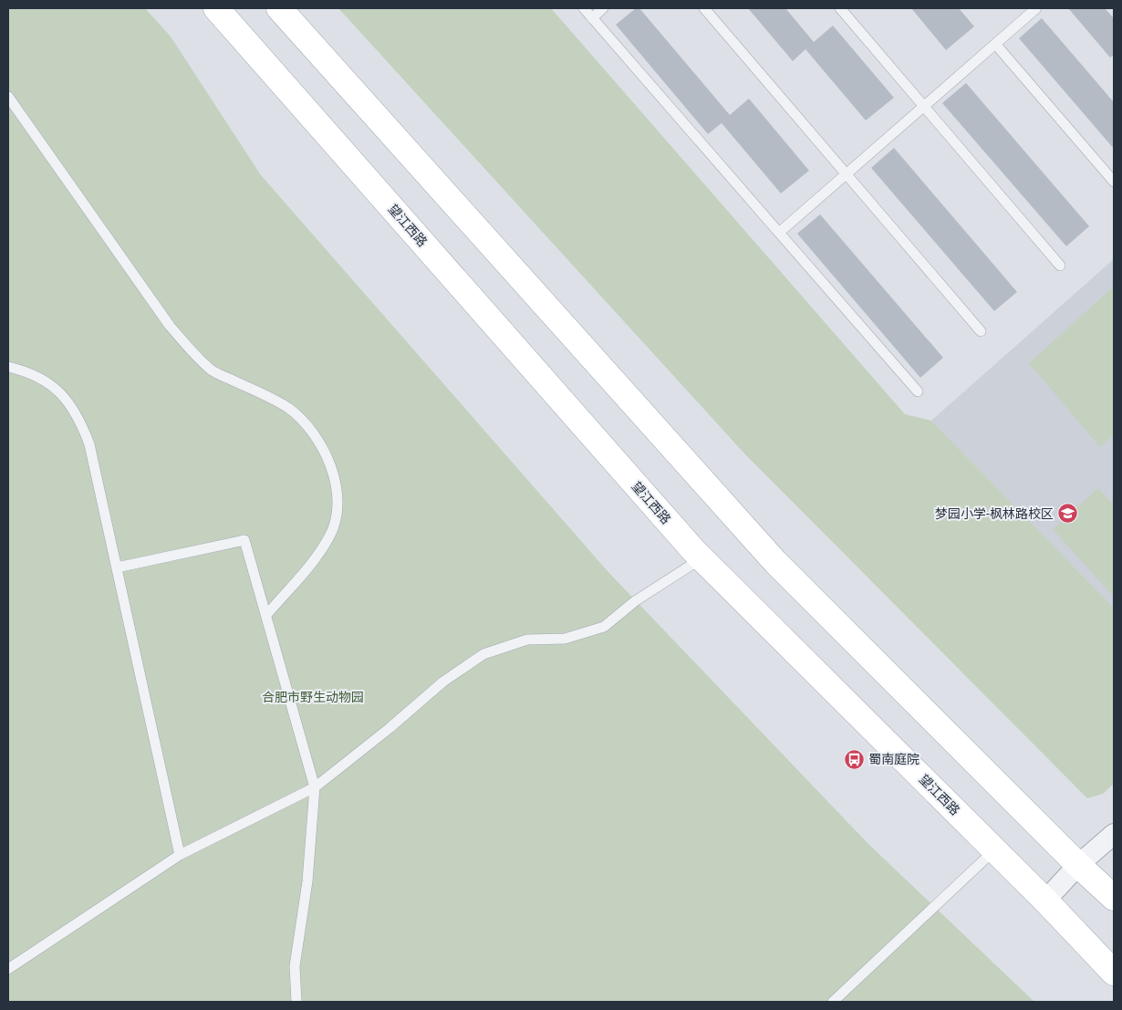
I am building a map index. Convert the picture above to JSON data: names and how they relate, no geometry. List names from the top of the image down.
{
  "streets": {
    "main road": ["望江西路"]
  },
  "parks": ["合肥市野生动物园"],
  "places": {
    "school or university": ["梦园小学-枫林路校区"],
    "bus stop": ["蜀南庭院"]
  }
}
